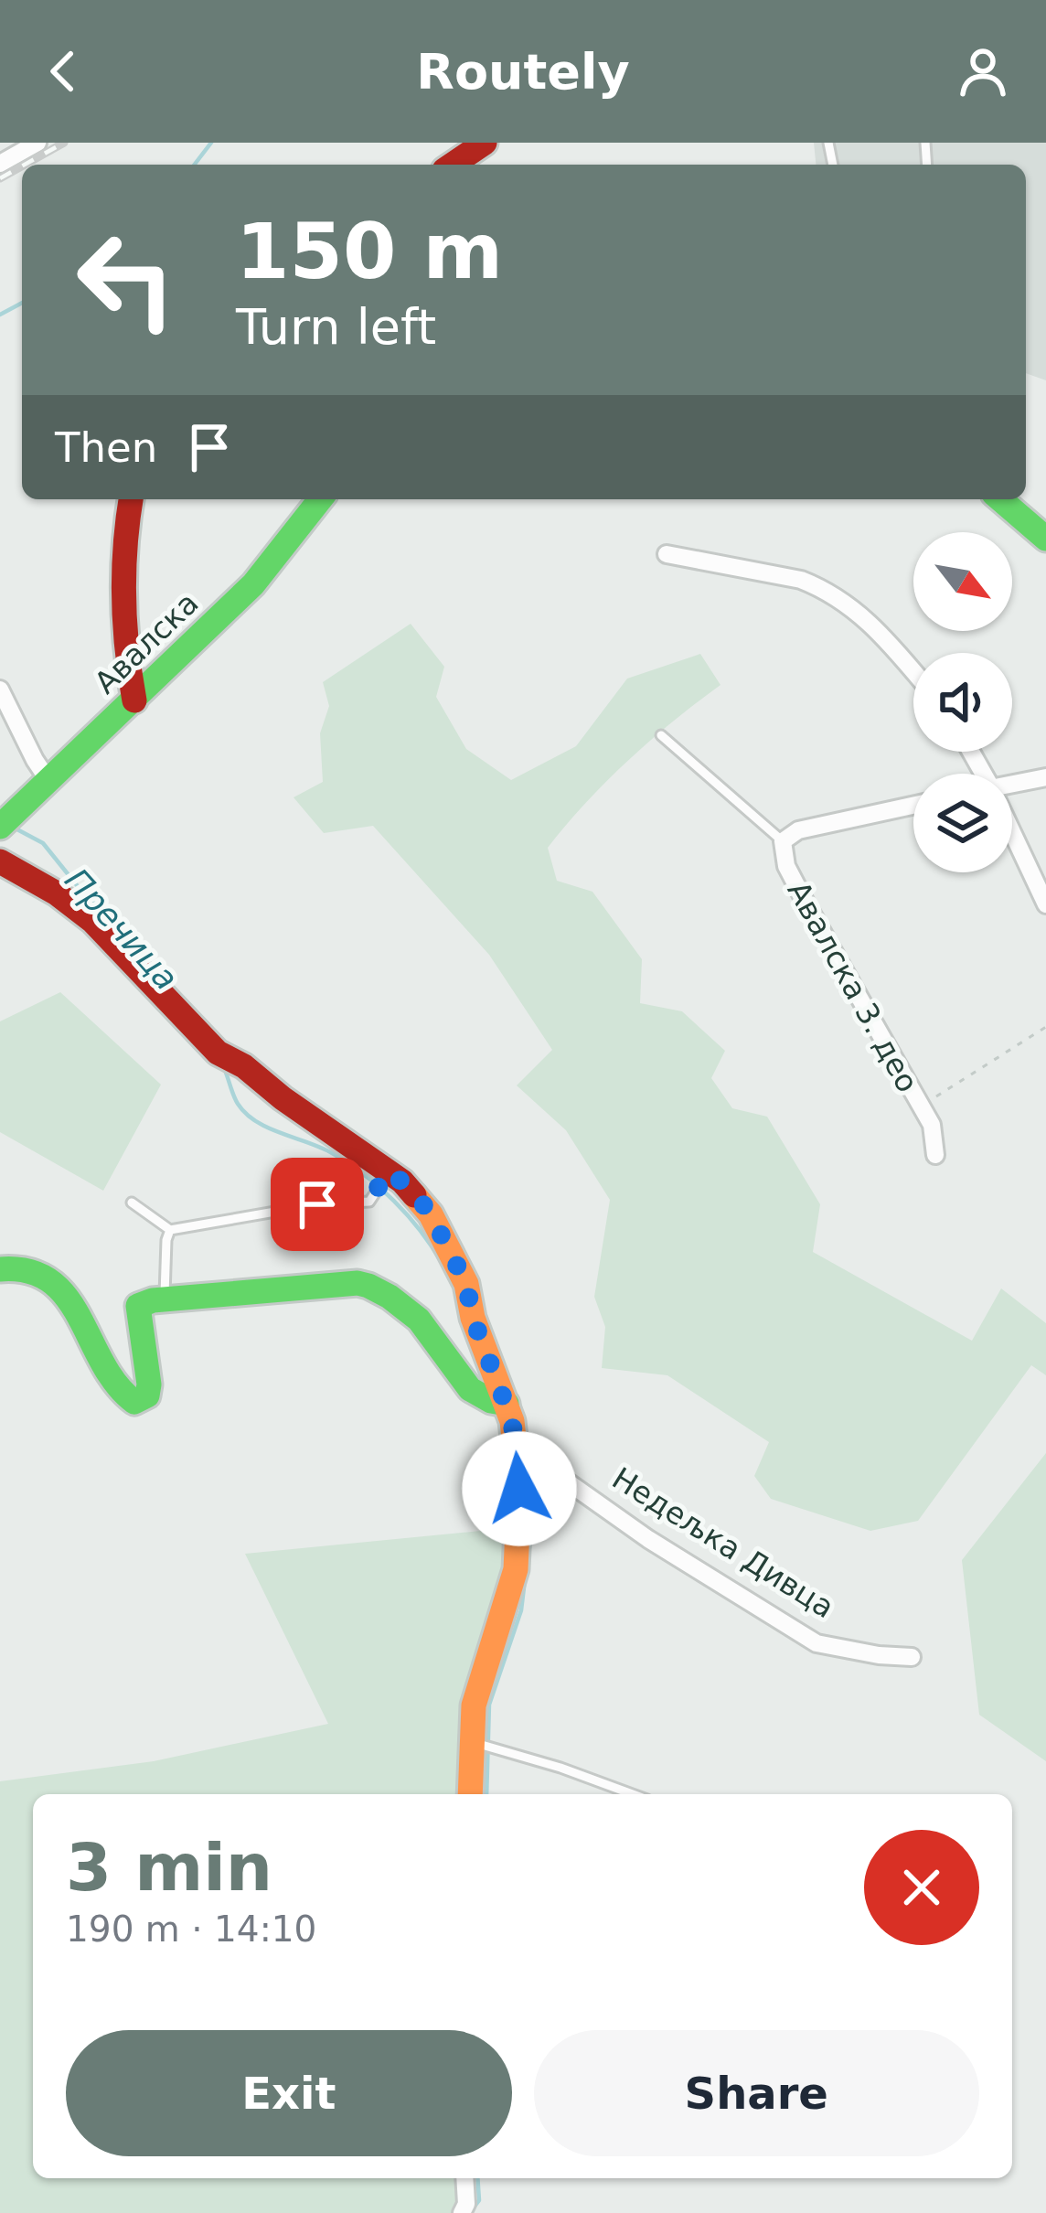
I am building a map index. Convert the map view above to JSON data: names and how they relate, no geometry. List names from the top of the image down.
{
  "streets": {
    "street": ["Авалска", "Авалска 3. део", "Недељка Дивца"]
  },
  "water": ["Пречица"],
  "north": "bottom right",
  "page": {
    "header": "Routely",
    "turn": ["150 m", "Turn left"],
    "then": "Then",
    "heading": ["3 min", "190 m · 14:10"],
    "buttons": ["Exit", "Share"]
  }
}
